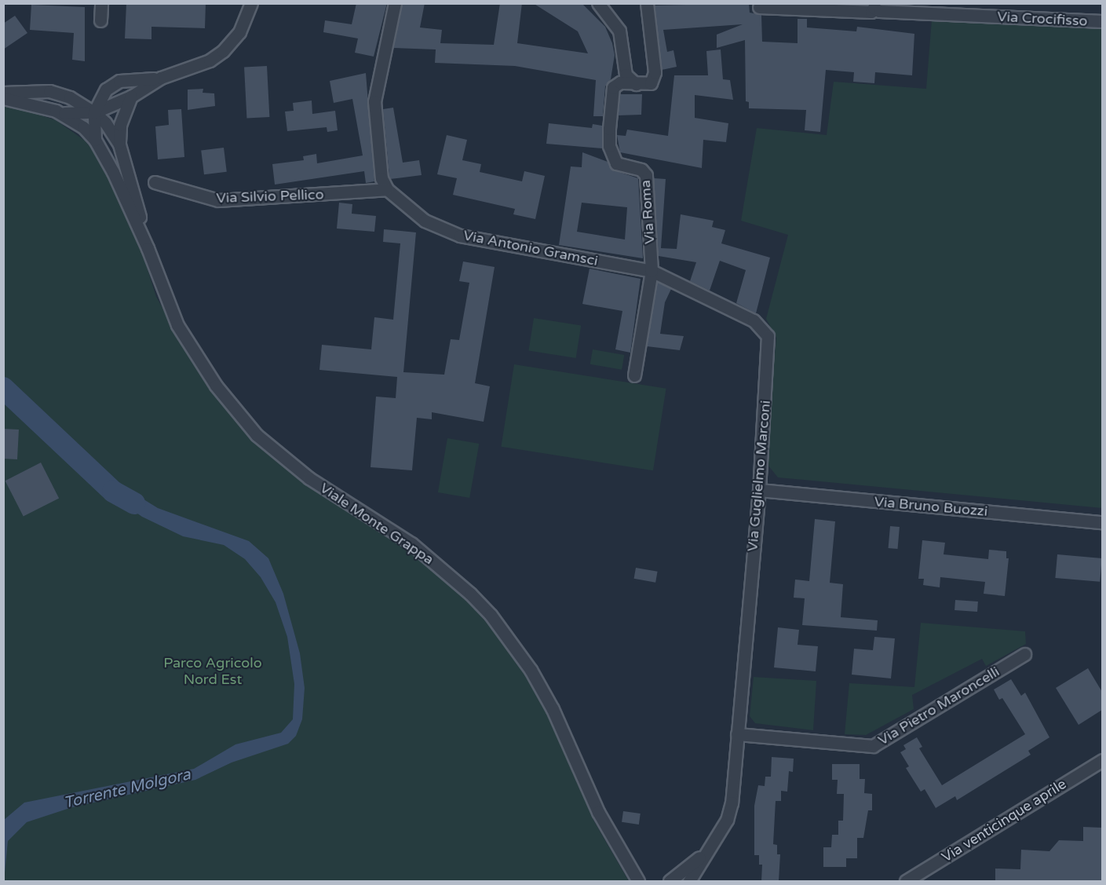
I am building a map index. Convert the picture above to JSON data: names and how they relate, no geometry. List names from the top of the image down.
{
  "streets": {
    "street": [
      "Via Crocifisso",
      "Via Silvio Pellico",
      "Via Roma",
      "Via Antonio Gramsci",
      "Via Guglielmo Marconi",
      "Via Bruno Buozzi",
      "Viale Monte Grappa",
      "Via Pietro Maroncelli",
      "Via venticinque aprile"
    ]
  },
  "crossings": [
    ["Via Silvio Pellico", "Via Antonio Gramsci"],
    ["Via Roma", "Via Antonio Gramsci"],
    ["Via Roma", "Via Guglielmo Marconi"],
    ["Via Antonio Gramsci", "Via Guglielmo Marconi"],
    ["Via Guglielmo Marconi", "Via Bruno Buozzi"],
    ["Via Guglielmo Marconi", "Via Pietro Maroncelli"]
  ],
  "water": ["Torrente Molgora"],
  "parks": ["Parco Agricolo Nord Est"]
}
